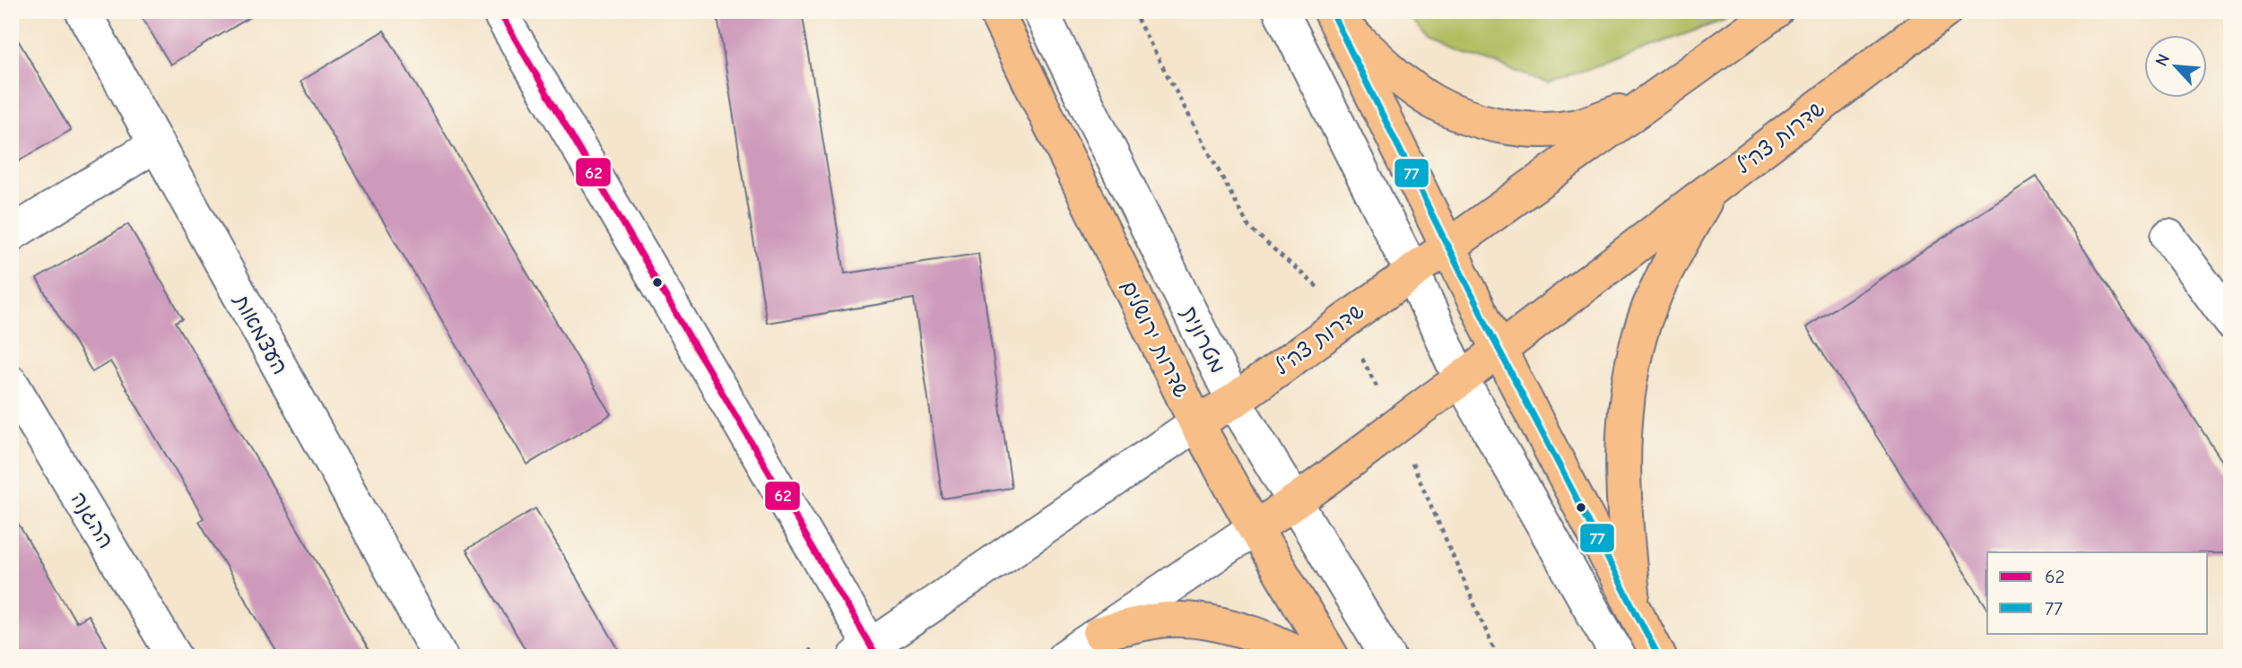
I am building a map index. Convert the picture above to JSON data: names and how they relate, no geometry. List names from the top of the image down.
{
  "streets": {
    "main road": ["שדרות צה\"ל", "שדרות ירושלים"],
    "street": ["העצמאות", "מטרונית", "ההגנה"]
  },
  "crossings": [
    ["שדרות צה\"ל", "שדרות ירושלים"],
    ["שדרות צה\"ל", "מטרונית"]
  ],
  "lines": ["transit line 62", "transit line 77"],
  "legend": ["62", "77"],
  "north": "top left"
}
